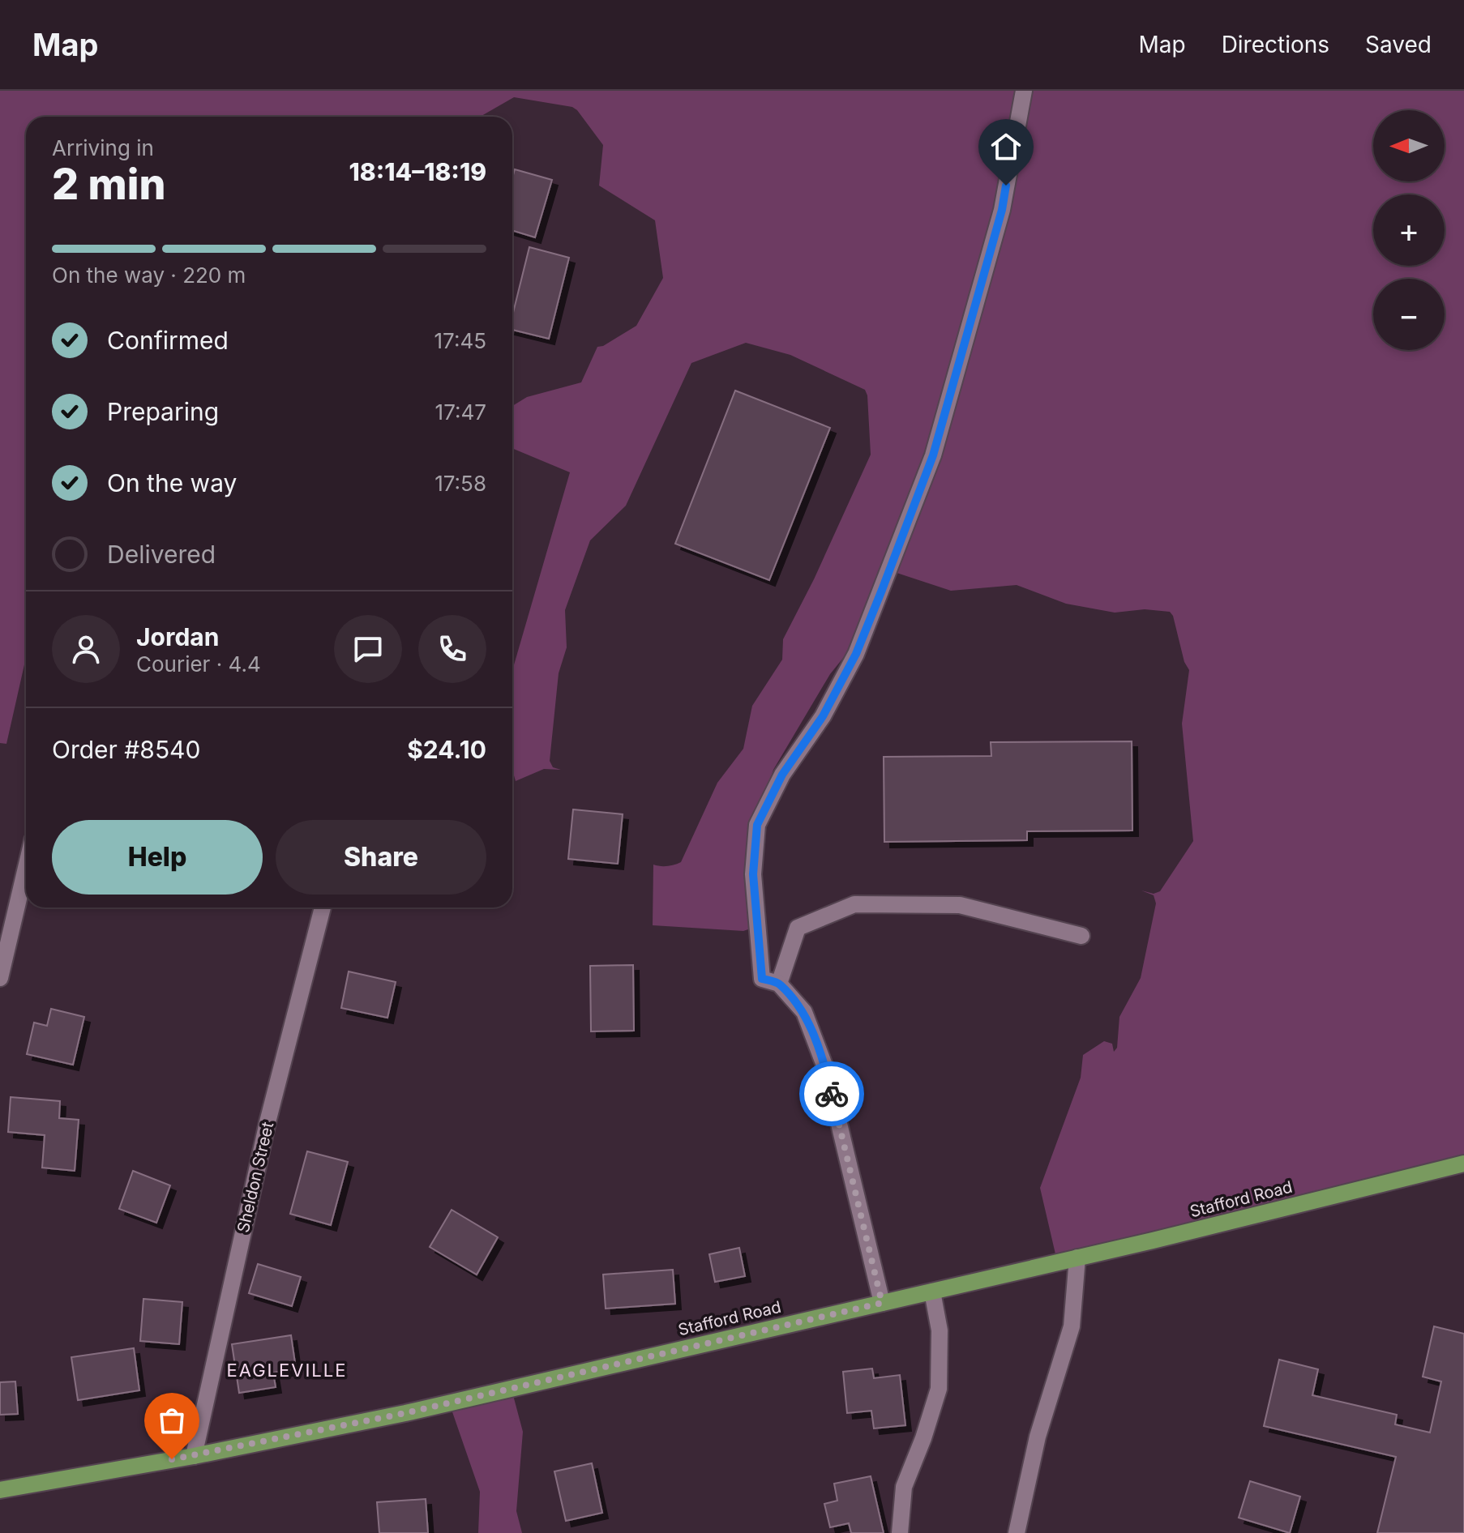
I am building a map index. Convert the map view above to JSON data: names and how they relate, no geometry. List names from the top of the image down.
{
  "streets": {
    "main road": ["Stafford Road"],
    "street": ["Sheldon Street"]
  },
  "crossings": [
    ["Sheldon Street", "Stafford Road"]
  ],
  "districts": ["EAGLEVILLE"],
  "north": "left",
  "page": {
    "header": "Map",
    "nav": ["Map", "Directions", "Saved"],
    "map_buttons": ["+", "−"],
    "heading": ["2 min", "Arriving in", "18:14–18:19"],
    "panel": [
      "Jordan",
      "Courier · 4.4",
      "Order #8540",
      "$24.10"
    ],
    "bar": "On the way · 220 m",
    "list": [
      ["Confirmed", "17:45"],
      ["Preparing", "17:47"],
      ["On the way", "17:58"],
      "Delivered"
    ],
    "buttons": ["Help", "Share"]
  }
}
